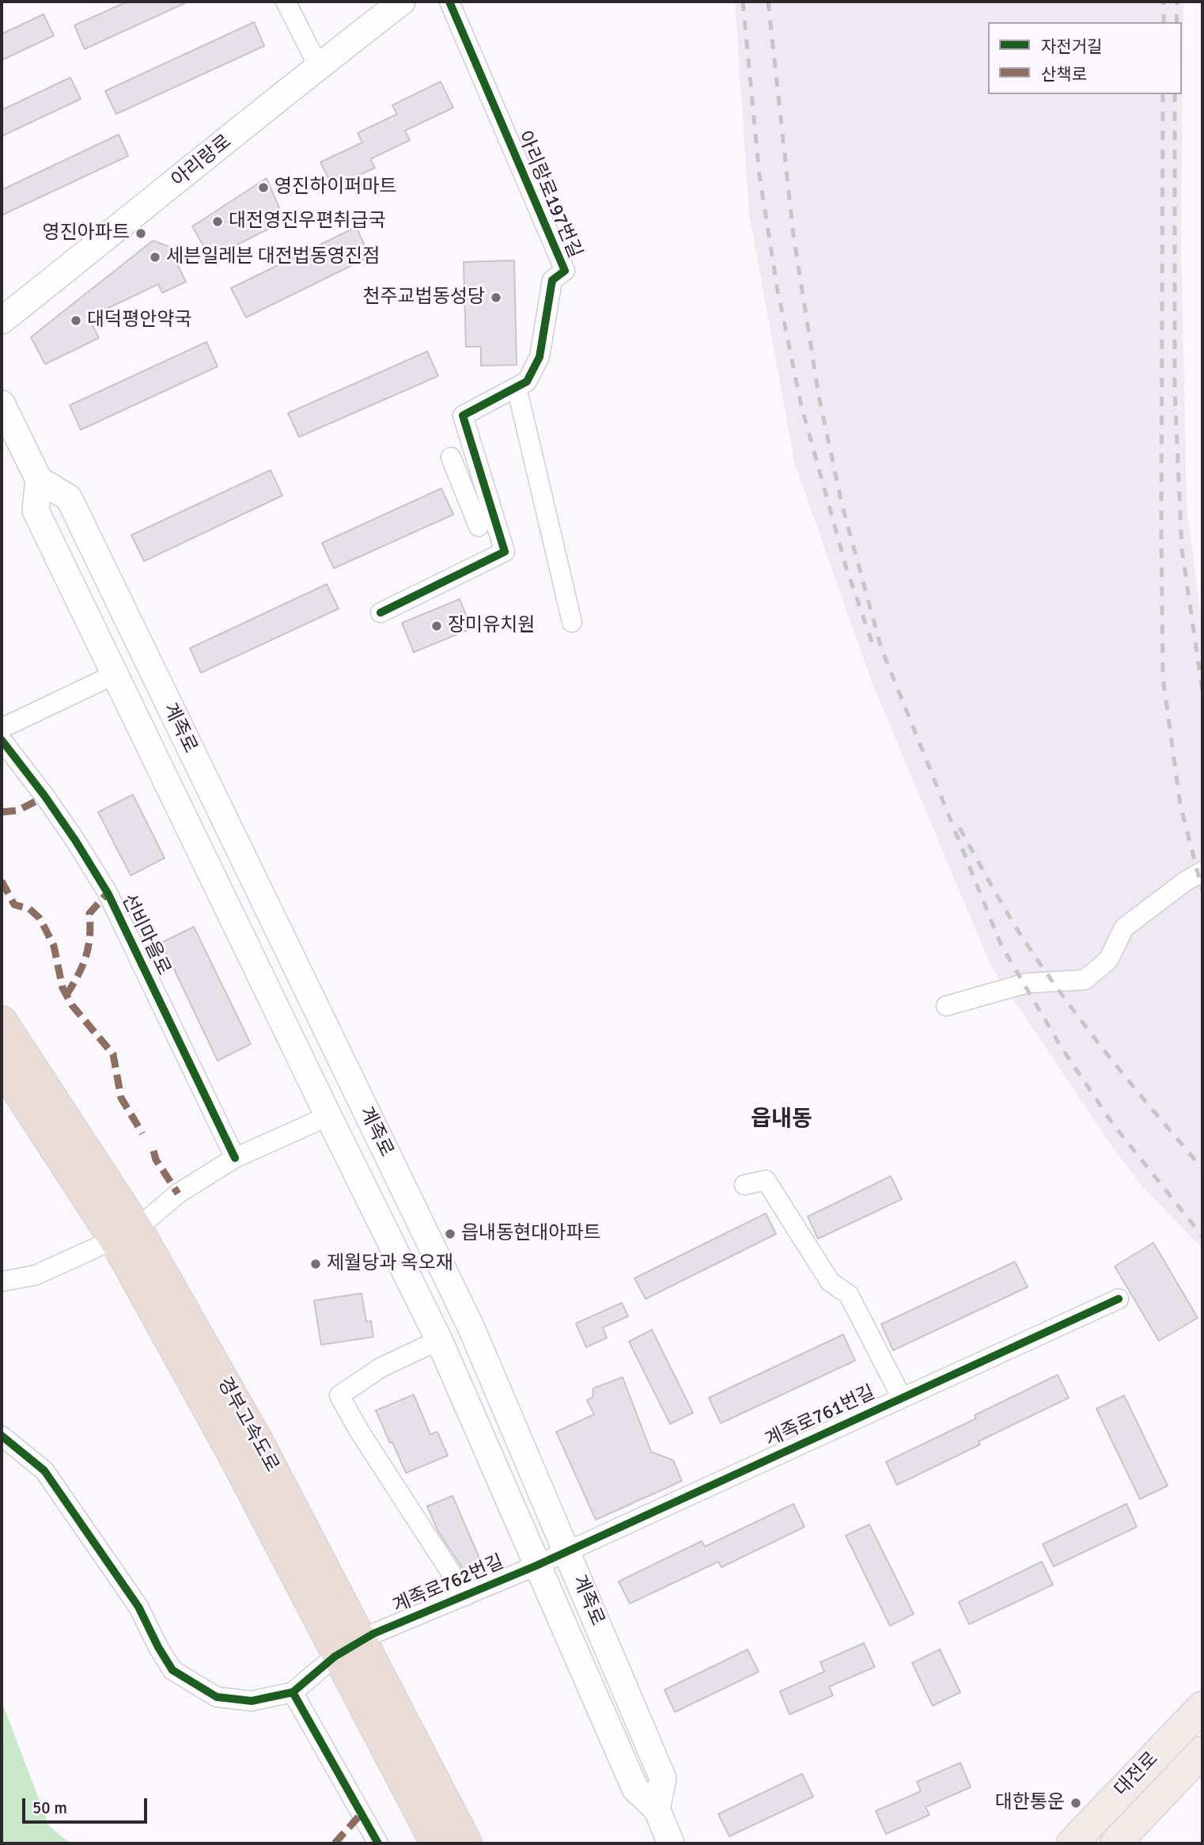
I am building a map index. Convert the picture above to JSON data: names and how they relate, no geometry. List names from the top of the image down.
{
  "streets": {
    "highway": ["경부고속도로"],
    "main road": ["아리랑로", "계족로", "대전로"],
    "street": [
      "아리랑로197번길",
      "선비마을로",
      "계족로761번길",
      "계족로762번길"
    ]
  },
  "crossings": [
    ["계족로", "계족로761번길"],
    ["계족로", "계족로762번길"],
    ["계족로761번길", "계족로762번길"]
  ],
  "districts": ["읍내동"],
  "places": [
    "영진하이퍼마트",
    "대전영진우편취급국",
    "영진아파트",
    "세븐일레븐 대전법동영진점",
    "천주교법동성당",
    "대덕평안약국",
    "장미유치원",
    "읍내동현대아파트",
    "제월당과 옥오재",
    "대한통운"
  ],
  "legend": ["자전거길", "산책로"],
  "scale_bar": "50 m"
}
